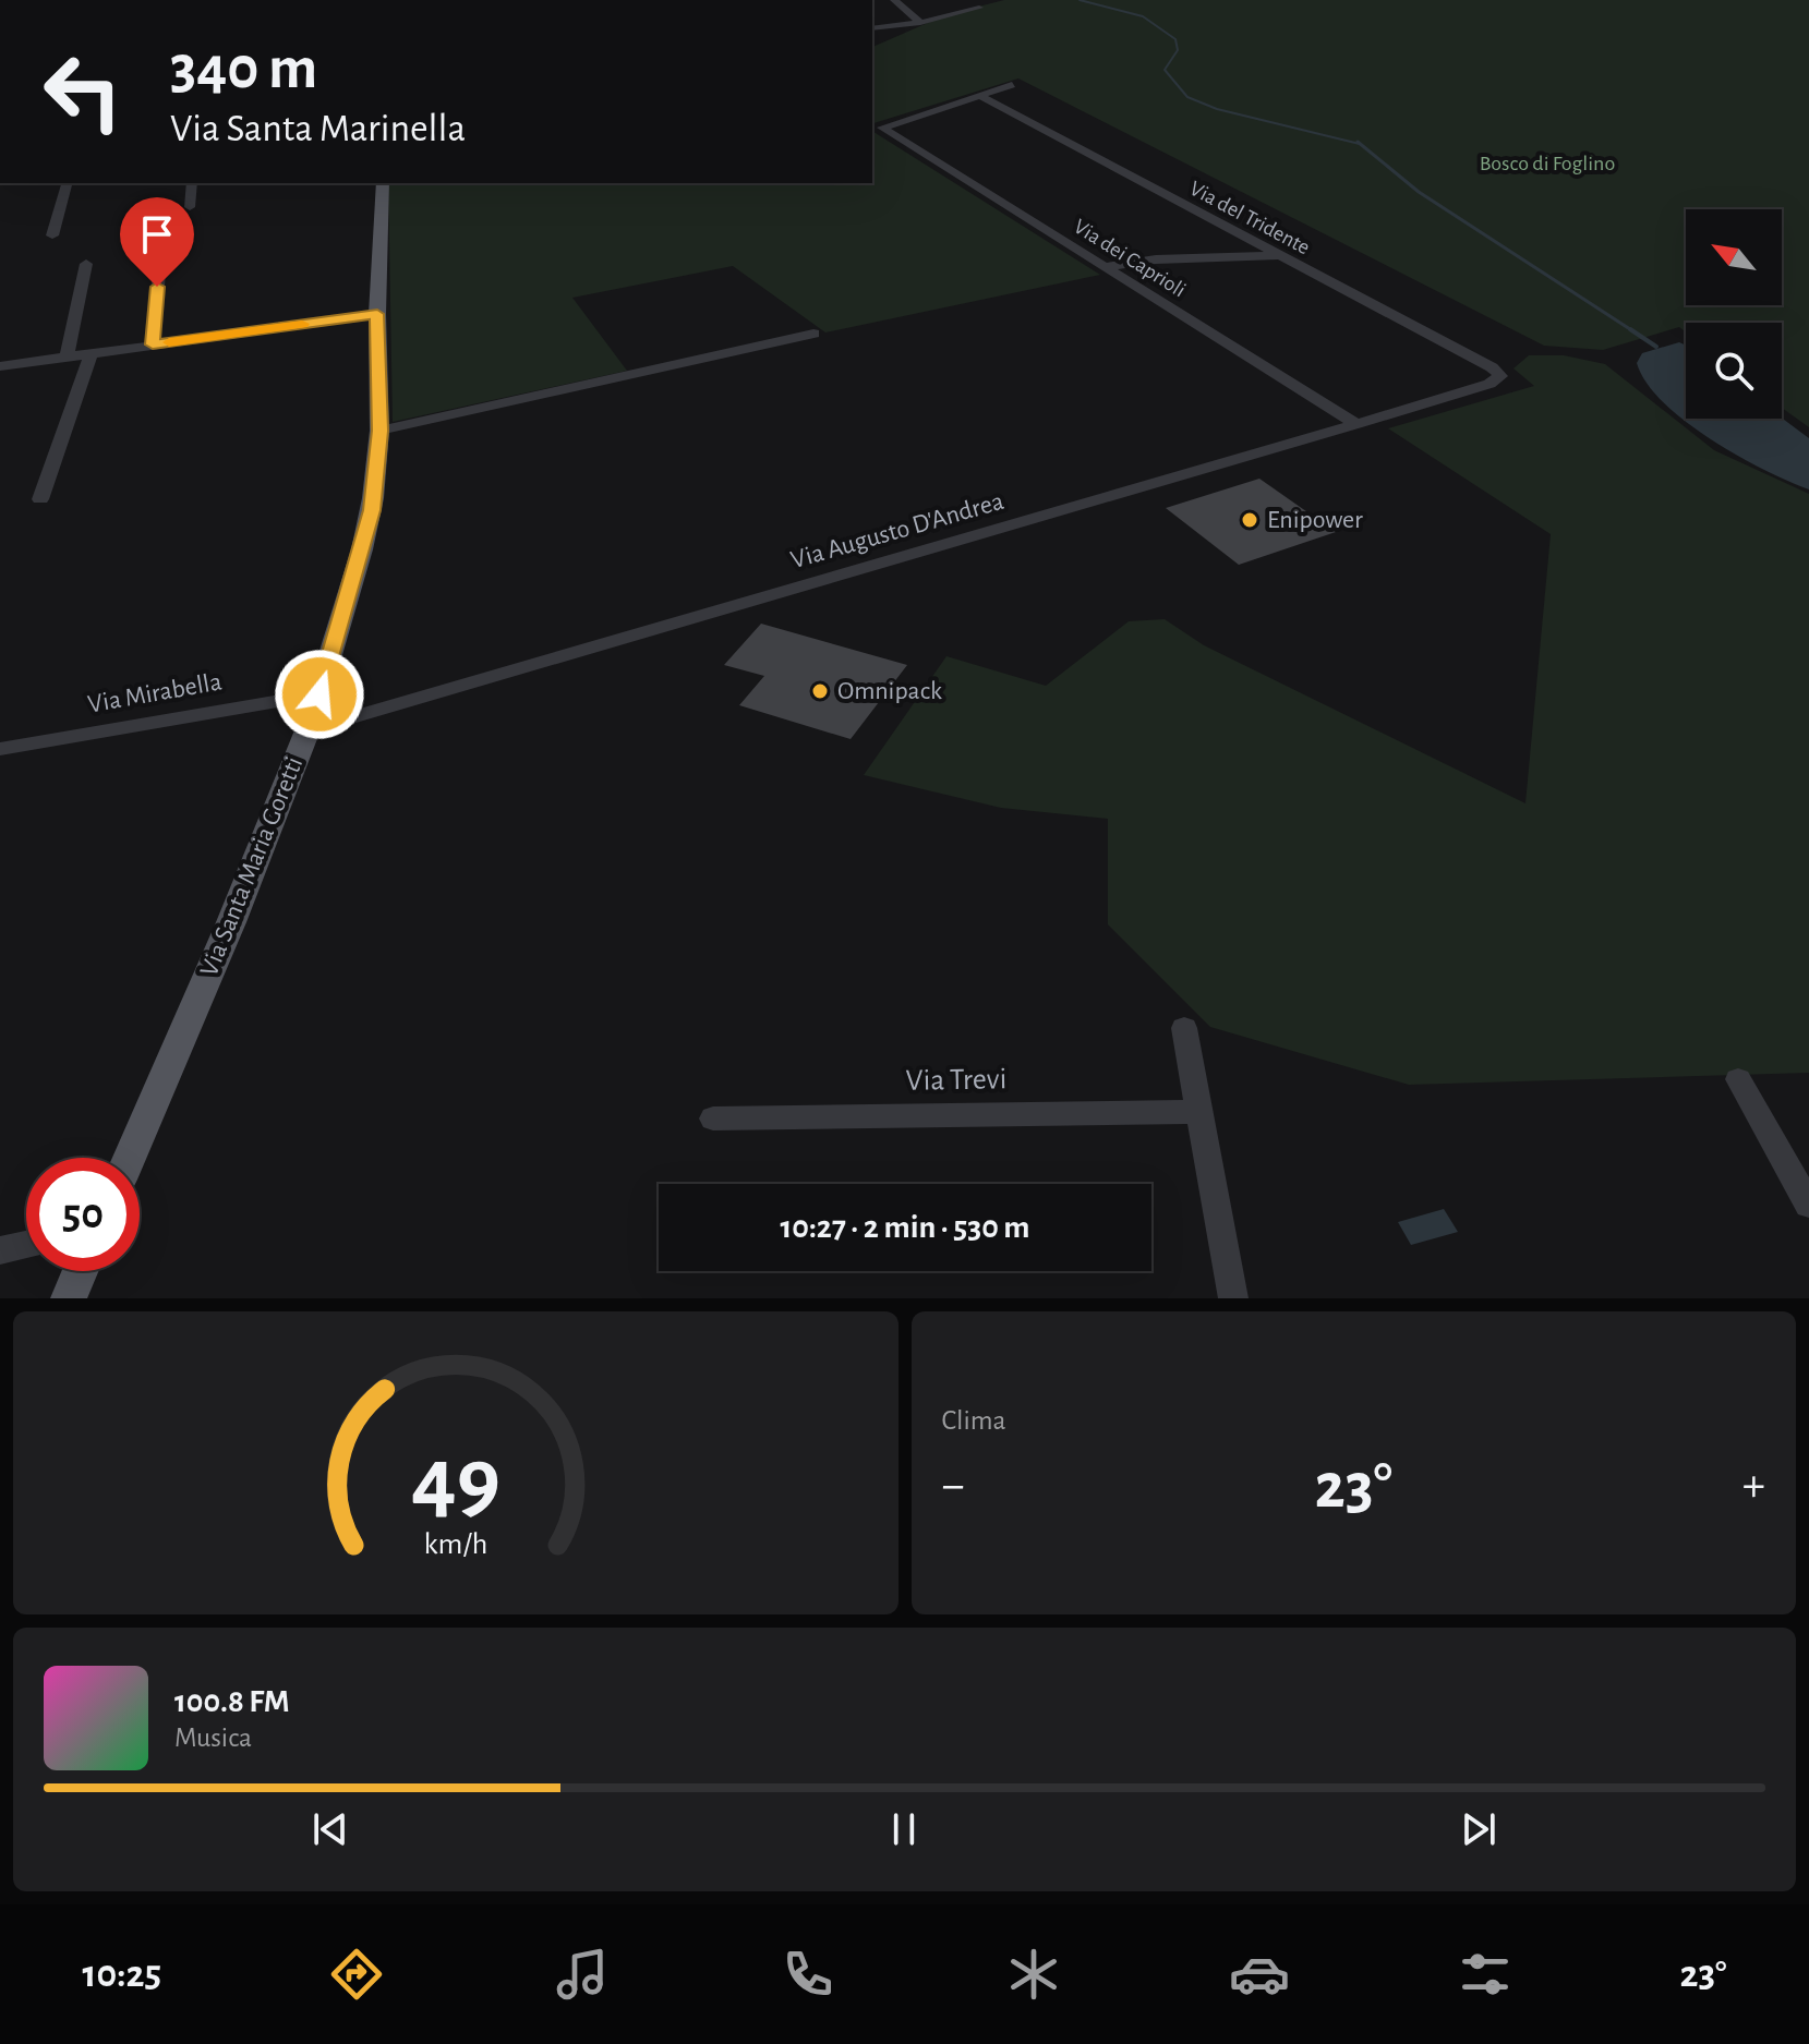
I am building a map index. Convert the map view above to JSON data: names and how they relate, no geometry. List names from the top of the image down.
{
  "streets": {
    "main road": ["Via Santa Maria Goretti"],
    "street": [
      "Via del Tridente",
      "Via dei Caprioli",
      "Via Augusto D'Andrea",
      "Via Mirabella",
      "Via Trevi"
    ]
  },
  "crossings": [
    ["Via del Tridente", "Via dei Caprioli"],
    ["Via del Tridente", "Via Augusto D'Andrea"],
    ["Via dei Caprioli", "Via Augusto D'Andrea"],
    ["Via Augusto D'Andrea", "Via Santa Maria Goretti"],
    ["Via Mirabella", "Via Santa Maria Goretti"]
  ],
  "parks": ["Bosco di Foglino"],
  "places": ["Enipower", "Omnipack"],
  "north": "top left",
  "page": {
    "turn": ["340 m", "Via Santa Marinella"],
    "limit": "50",
    "trip": "10:27 · 2 min · 530 m",
    "tile": "Clima",
    "heat": ["−", "23°", "+"],
    "song": ["100.8 FM", "Musica"],
    "tabs": ["10:25", "23°"],
    "gauge": ["49", "km/h"]
  }
}
